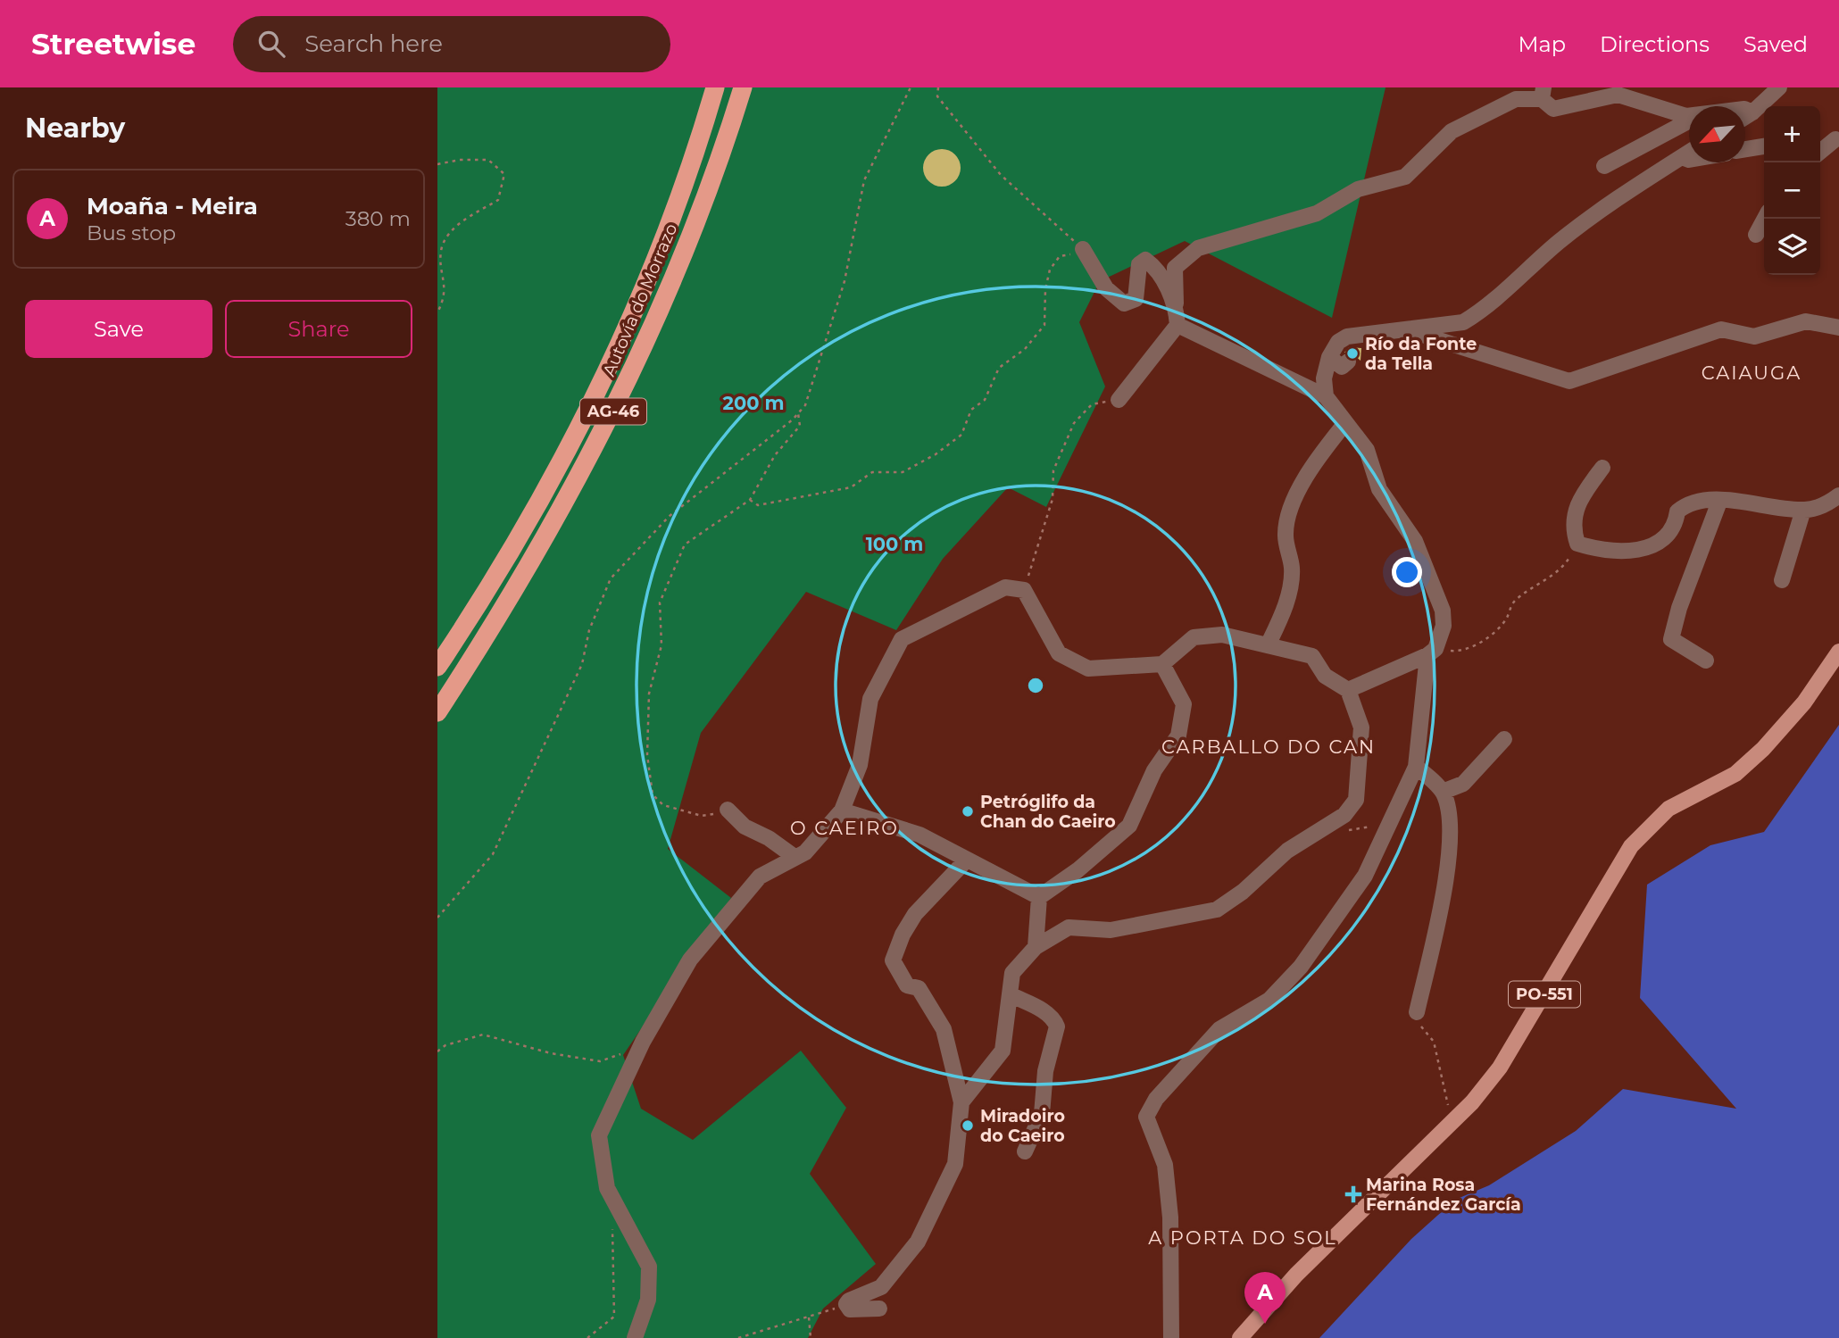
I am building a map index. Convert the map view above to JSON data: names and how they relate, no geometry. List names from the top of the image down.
{
  "streets": {
    "highway": ["Autovía do Morrazo", "AG-46"],
    "main road": ["PO-551"]
  },
  "districts": [
    "CAIAUGA",
    "CARBALLO DO CAN",
    "O CAEIRO",
    "A PORTA DO SOL"
  ],
  "places": {
    "other": ["Río da Fonte da Tella", "Petróglifo da Chan do Caeiro", "Miradoiro do Caeiro"],
    "health": ["Marina Rosa Fernández García"]
  },
  "north": "bottom left",
  "page": {
    "header": "Streetwise",
    "search": "Search here",
    "nav": ["Map", "Directions", "Saved"],
    "heading": "Nearby",
    "map_buttons": ["+", "−"],
    "list": [
      {
        "mark": "A",
        "name": "Moaña - Meira",
        "note": "Bus stop",
        "value": "380 m"
      }
    ],
    "buttons": ["Save", "Share"],
    "pins": "A"
  },
  "rings": ["200 m", "100 m"]
}
